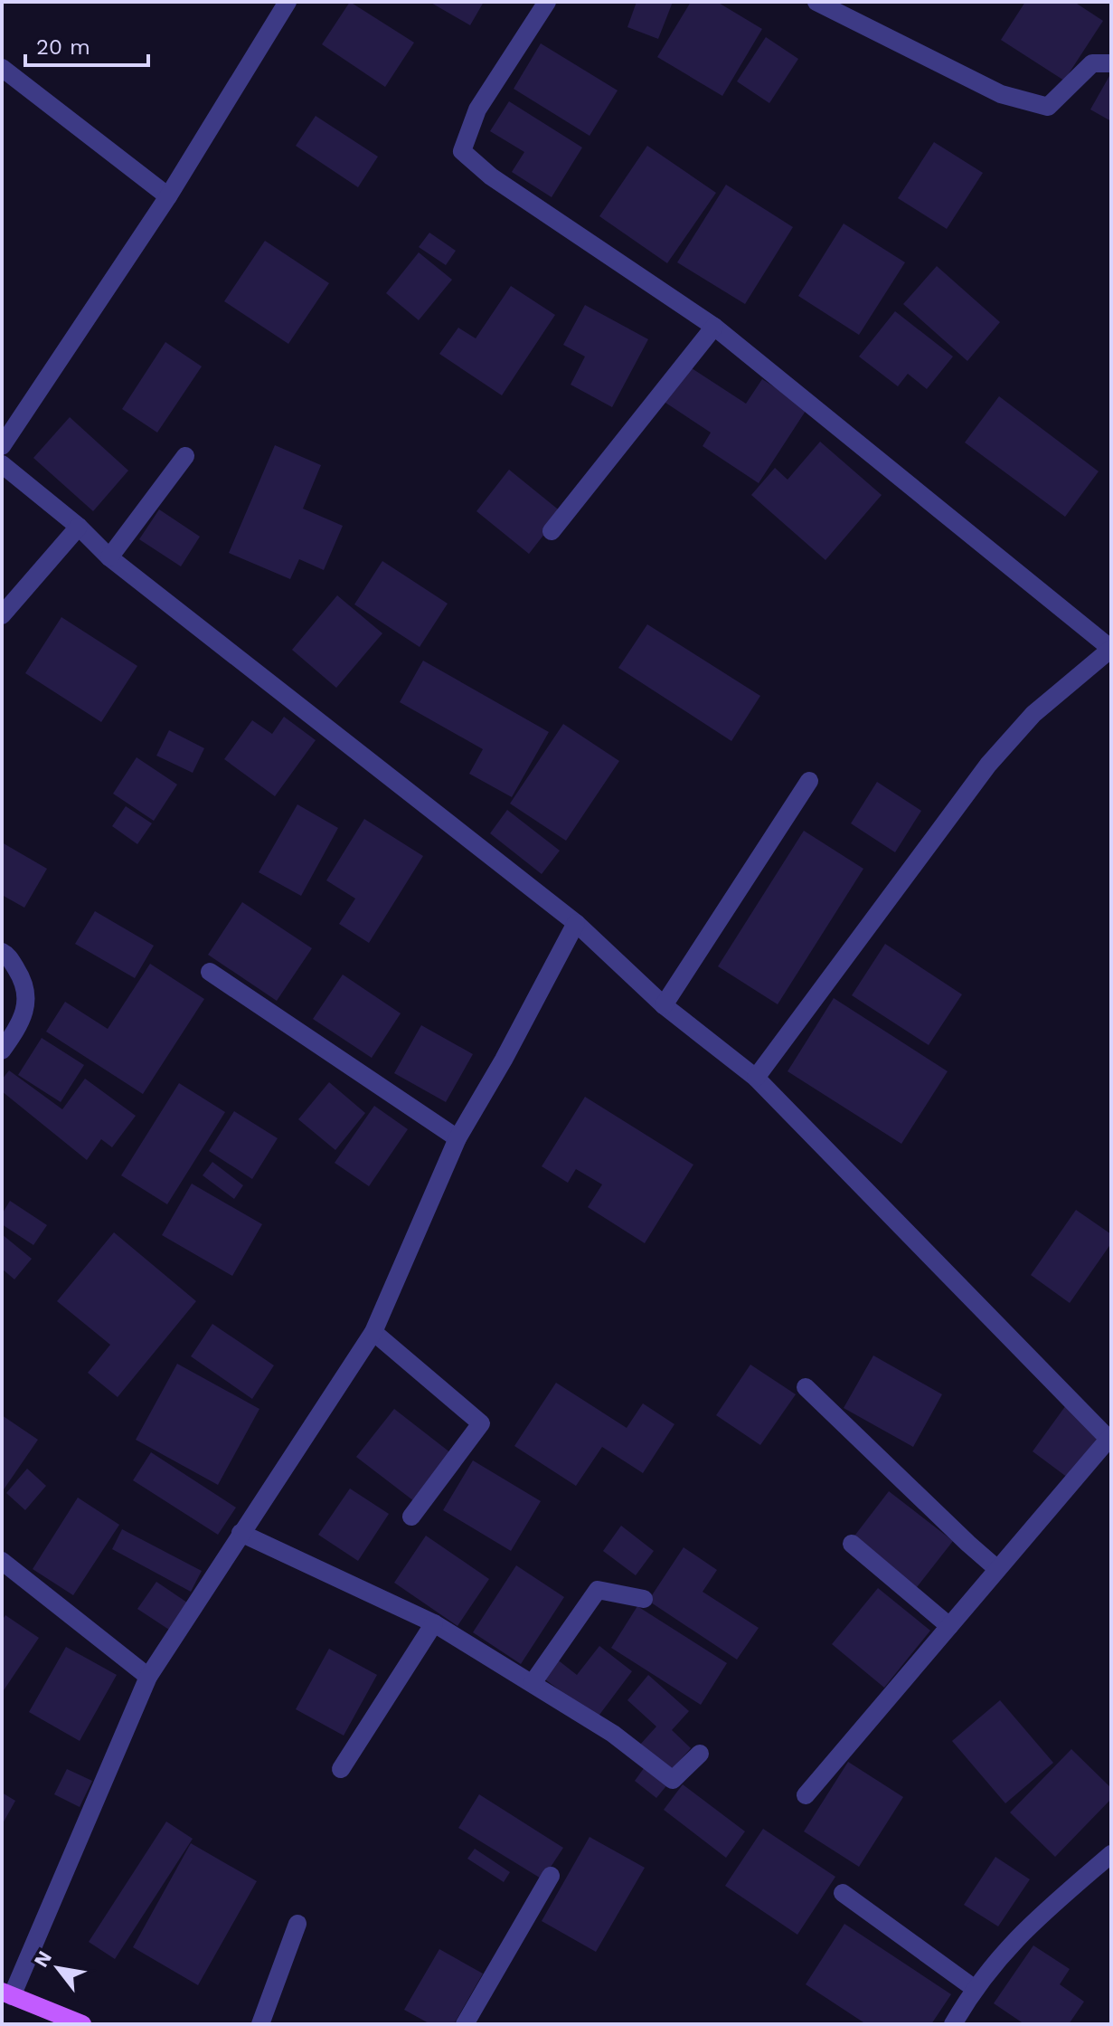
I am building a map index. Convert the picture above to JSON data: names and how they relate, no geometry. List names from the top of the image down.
{
  "scale_bar": "20 m",
  "north": "top left"
}
